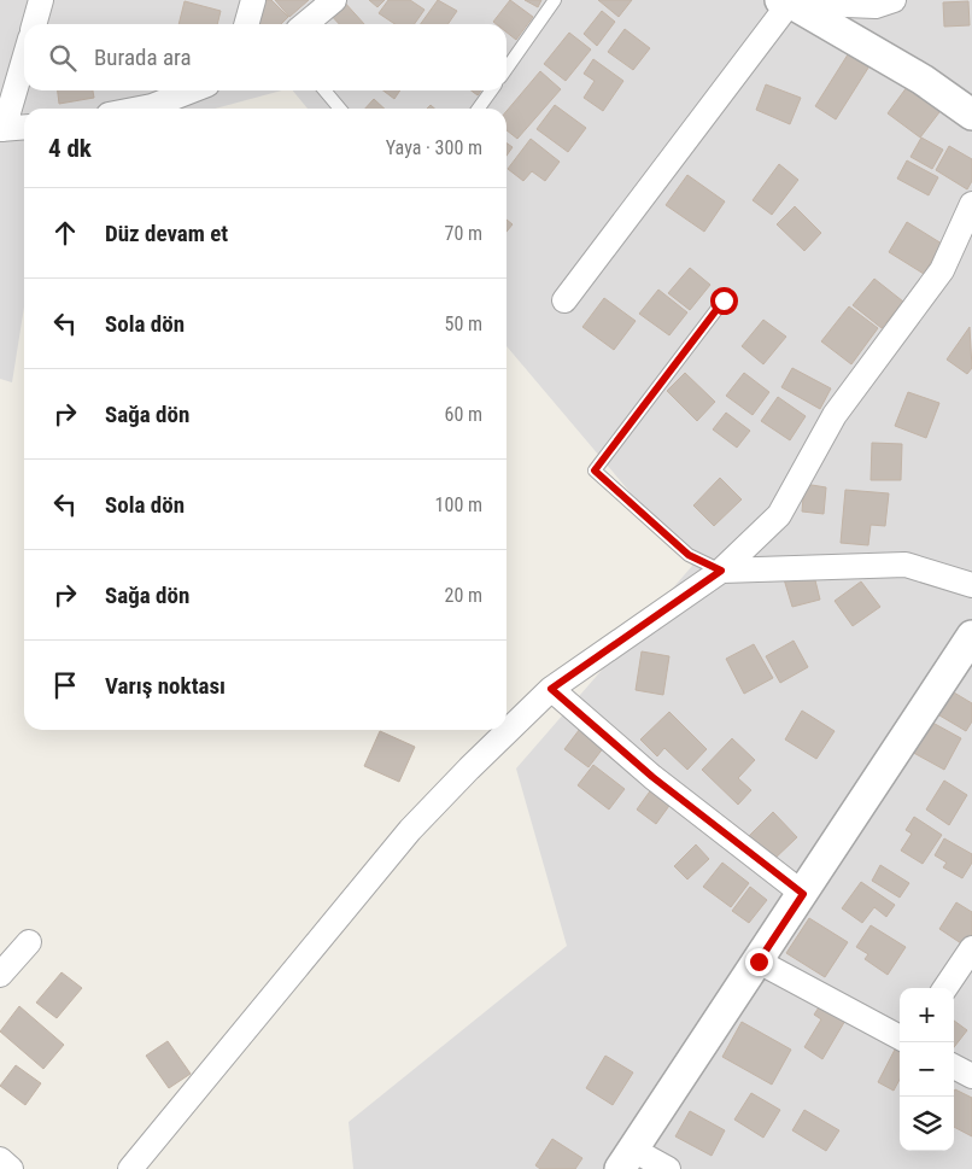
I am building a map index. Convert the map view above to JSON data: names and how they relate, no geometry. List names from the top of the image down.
{
  "page": {
    "search": "Burada ara",
    "heading": ["4 dk", "Yaya · 300 m"],
    "list": [
      ["Düz devam et", "70 m"],
      ["Sola dön", "50 m"],
      ["Sağa dön", "60 m"],
      ["Sola dön", "100 m"],
      ["Sağa dön", "20 m"],
      "Varış noktası"
    ],
    "map_buttons": ["+", "−"]
  }
}
